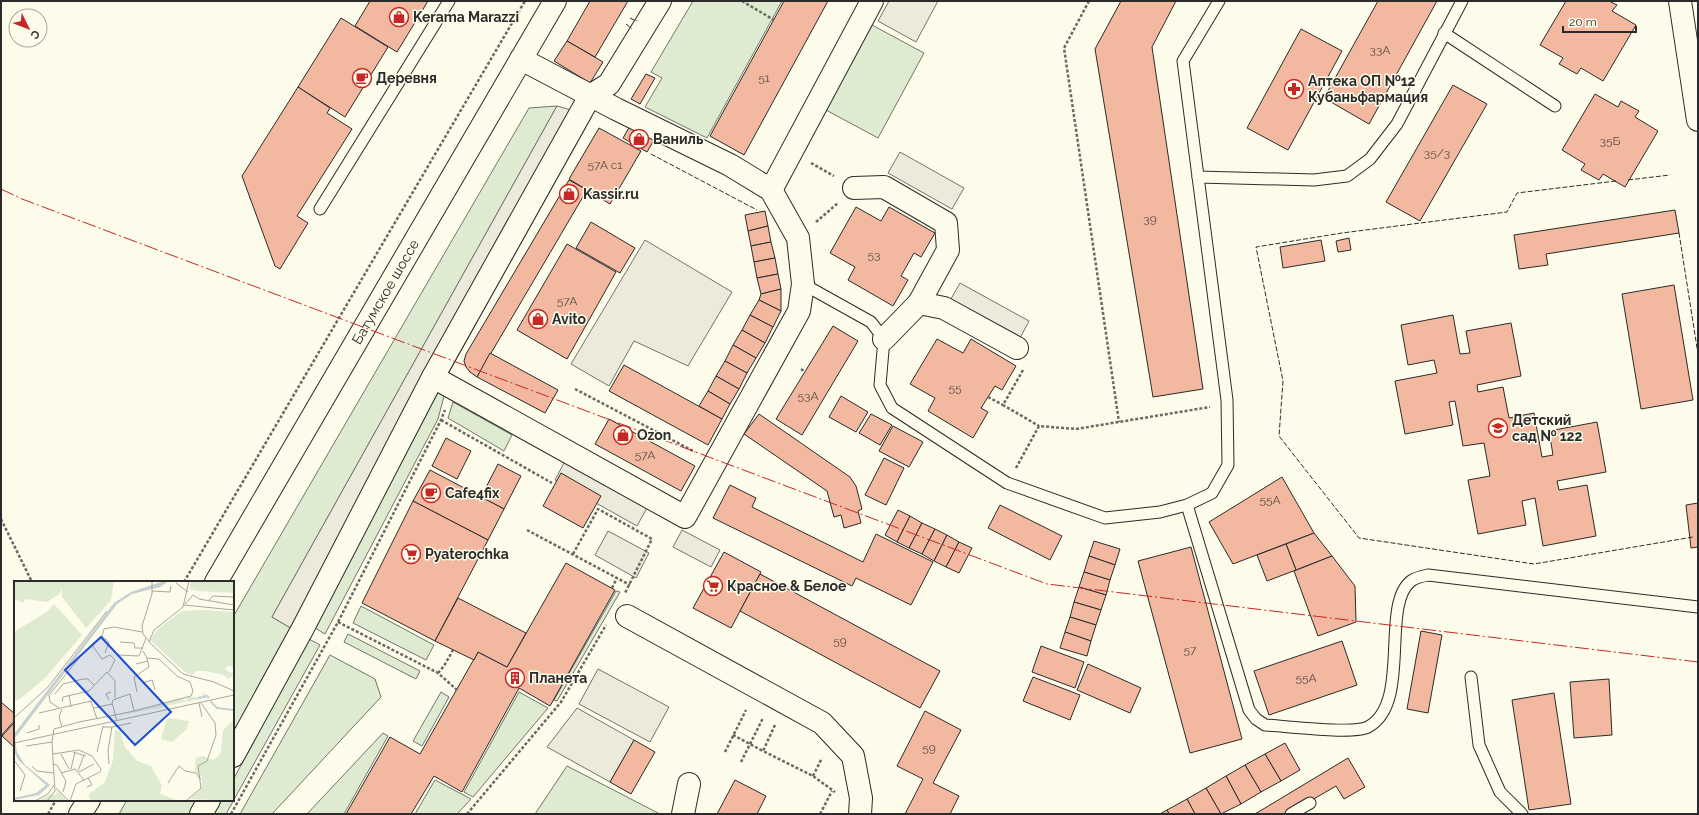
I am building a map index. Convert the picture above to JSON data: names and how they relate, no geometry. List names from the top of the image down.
{
  "streets": {
    "main road": ["Батумское шоссе"]
  },
  "places": {
    "shop": [
      "Kerama Marazzi",
      "Ваниль",
      "Kassir.ru",
      "Avito",
      "Ozon"
    ],
    "cafe": ["Деревня", "Cafe4fix"],
    "pharmacy": ["Аптека ОП №12 Кубаньфармация"],
    "school or university": ["Детский сад № 122"],
    "supermarket": ["Pyaterochka", "Красное & Белое"],
    "building": ["Планета"]
  },
  "house_numbers": [
    "33А",
    "51",
    "35Б",
    "35/3",
    "57А с1",
    "39",
    "53",
    "57А",
    "55",
    "53А",
    "57А",
    "55А",
    "59",
    "57",
    "55А",
    "59"
  ],
  "scale_bar": "20 m",
  "north": "bottom right"
}
